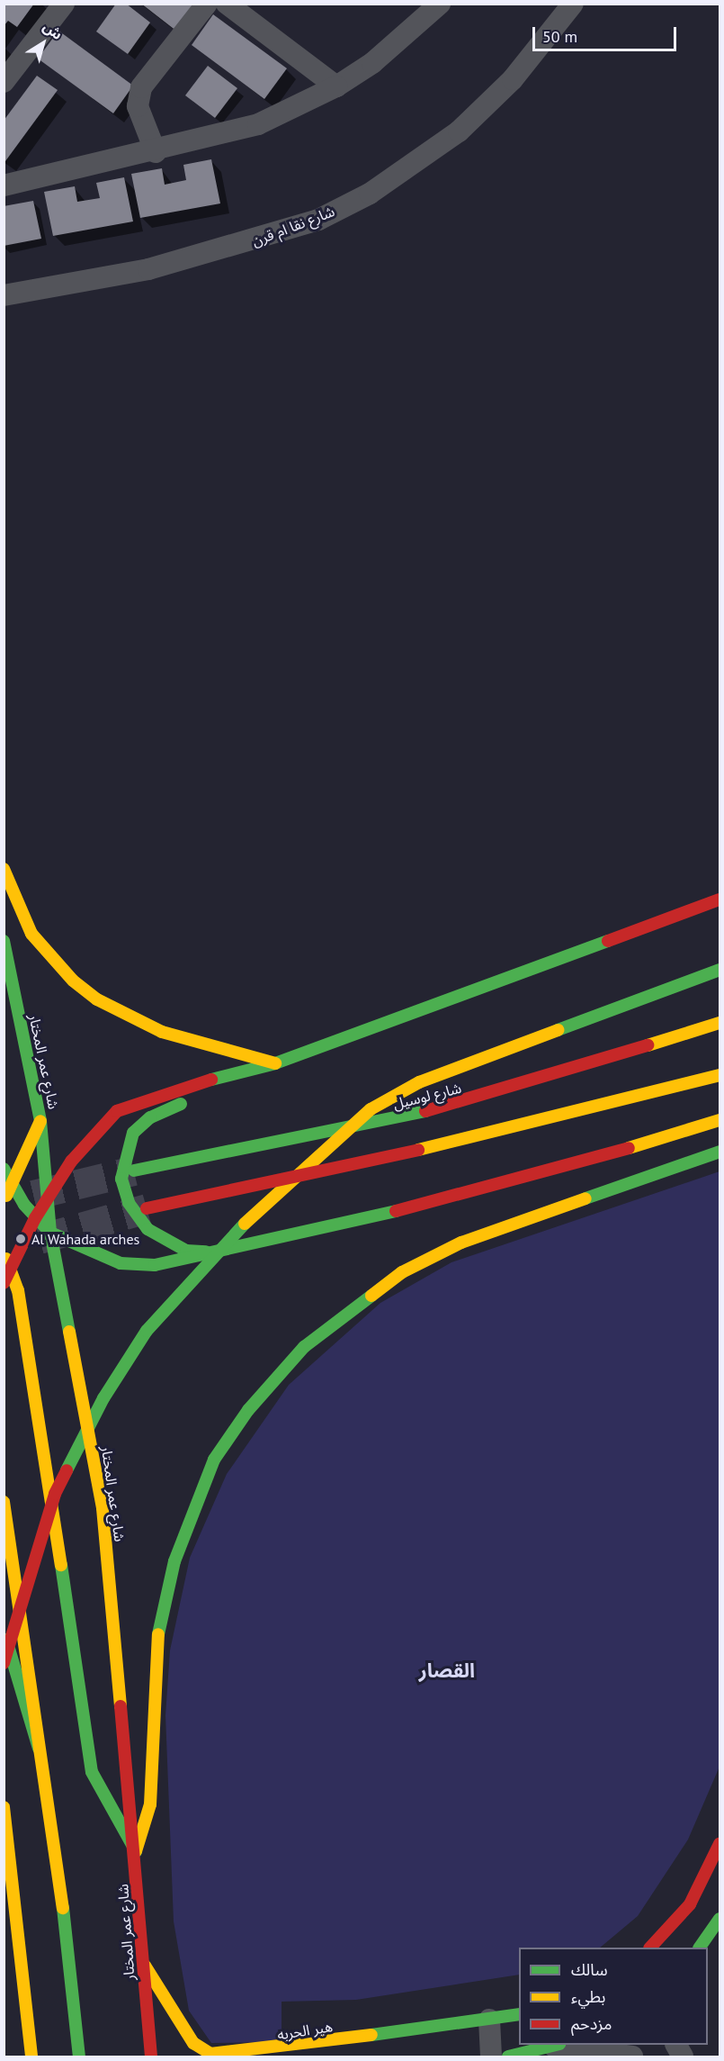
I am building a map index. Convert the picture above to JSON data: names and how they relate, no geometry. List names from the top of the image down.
{
  "streets": {
    "main road": ["شارع عمر المختار", "شارع لوسيل", "هير الحربه"],
    "street": ["شارع نقا ام قرن"]
  },
  "crossings": [
    ["شارع عمر المختار", "هير الحربه"]
  ],
  "districts": ["القصار"],
  "places": ["Al Wahada arches"],
  "legend": ["سالك", "بطيء", "مزدحم"],
  "scale_bar": "50 m",
  "north": "top right"
}
